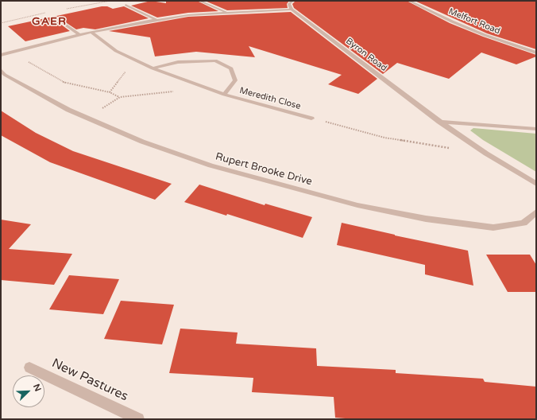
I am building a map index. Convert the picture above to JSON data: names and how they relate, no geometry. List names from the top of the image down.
{
  "streets": {
    "street": [
      "Melfort Road",
      "Byron Road",
      "Meredith Close",
      "Rupert Brooke Drive",
      "New Pastures"
    ]
  },
  "districts": ["GAER"],
  "north": "top right"
}
